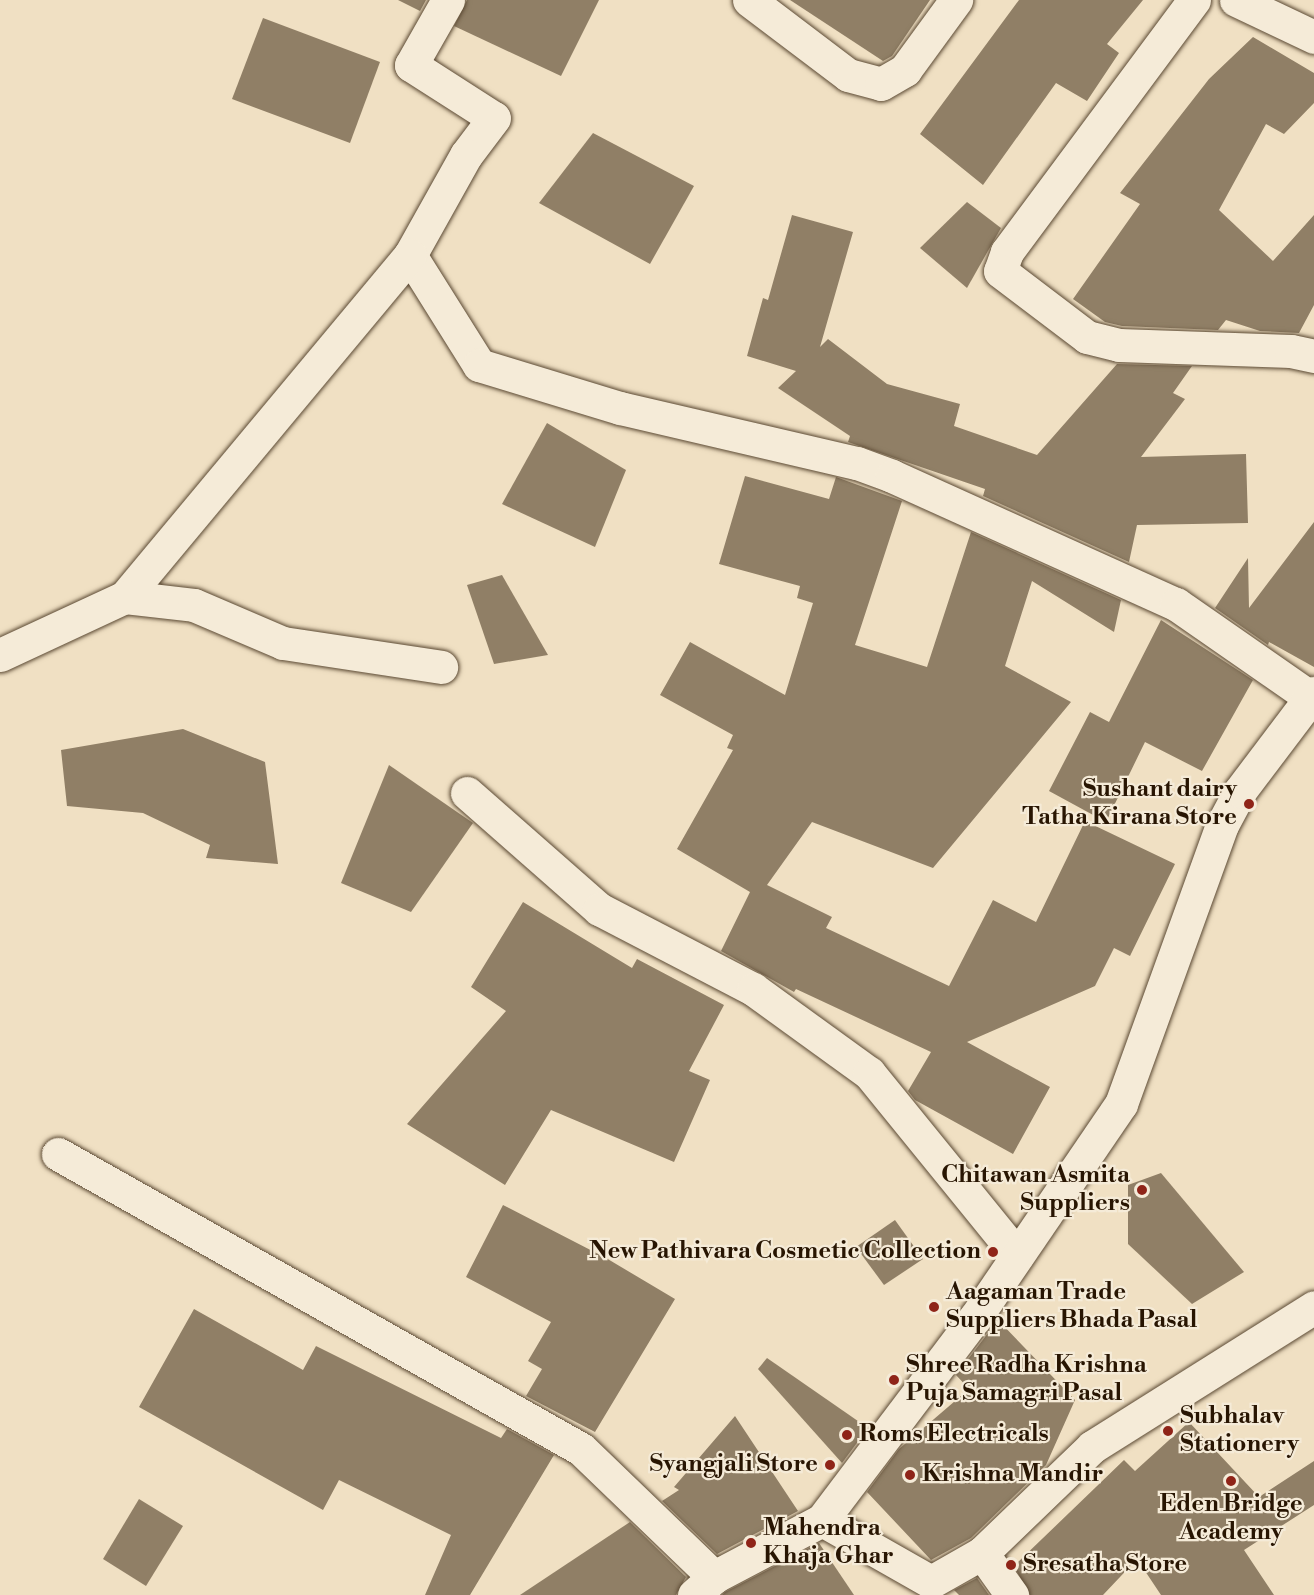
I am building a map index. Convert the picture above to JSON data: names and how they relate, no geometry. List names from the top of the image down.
{
  "places": [
    "Sushant dairy Tatha Kirana Store",
    "Chitawan Asmita Suppliers",
    "New Pathivara Cosmetic Collection",
    "Aagaman Trade Suppliers Bhada Pasal",
    "Shree Radha Krishna Puja Samagri Pasal",
    "Subhalav Stationery",
    "Roms Electricals",
    "Syangjali Store",
    "Krishna Mandir",
    "Eden Bridge Academy",
    "Mahendra Khaja Ghar",
    "Sresatha Store"
  ]
}
